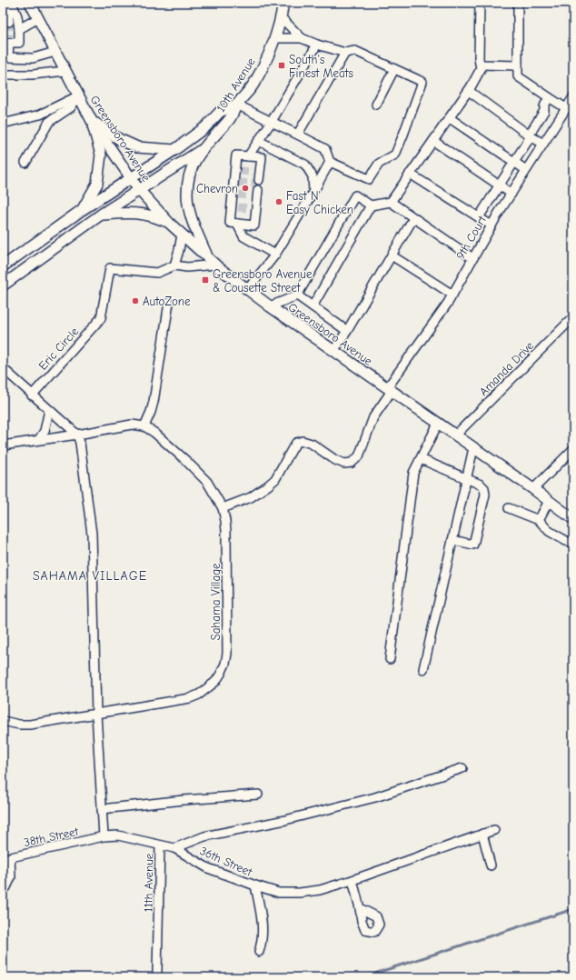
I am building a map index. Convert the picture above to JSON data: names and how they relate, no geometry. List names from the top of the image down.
{
  "streets": {
    "main road": ["10th Avenue", "Greensboro Avenue"],
    "street": [
      "9th Court",
      "Eric Circle",
      "Amanda Drive",
      "Sahama Village",
      "38th Street",
      "36th Street",
      "11th Avenue"
    ]
  },
  "crossings": [
    ["Greensboro Avenue", "9th Court"],
    ["Greensboro Avenue", "Amanda Drive"],
    ["9th Court", "Sahama Village"],
    ["38th Street", "11th Avenue"]
  ],
  "districts": ["SAHAMA VILLAGE"],
  "places": {
    "transit": ["South's Finest Meats", "Greensboro Avenue & Cousette Street"],
    "other": ["Chevron", "Fast N' Easy Chicken", "AutoZone"]
  }
}
